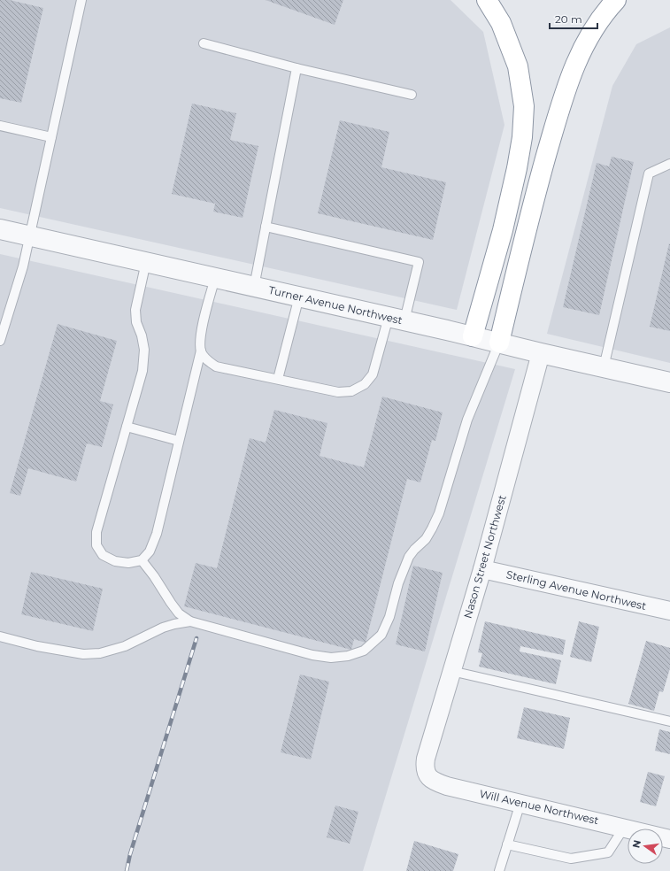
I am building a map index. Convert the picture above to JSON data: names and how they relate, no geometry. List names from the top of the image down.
{
  "streets": {
    "street": [
      "Turner Avenue Northwest",
      "Nason Street Northwest",
      "Sterling Avenue Northwest",
      "Will Avenue Northwest"
    ]
  },
  "crossings": [
    ["Turner Avenue Northwest", "Nason Street Northwest"],
    ["Nason Street Northwest", "Sterling Avenue Northwest"],
    ["Nason Street Northwest", "Will Avenue Northwest"]
  ],
  "scale_bar": "20 m",
  "north": "left"
}
